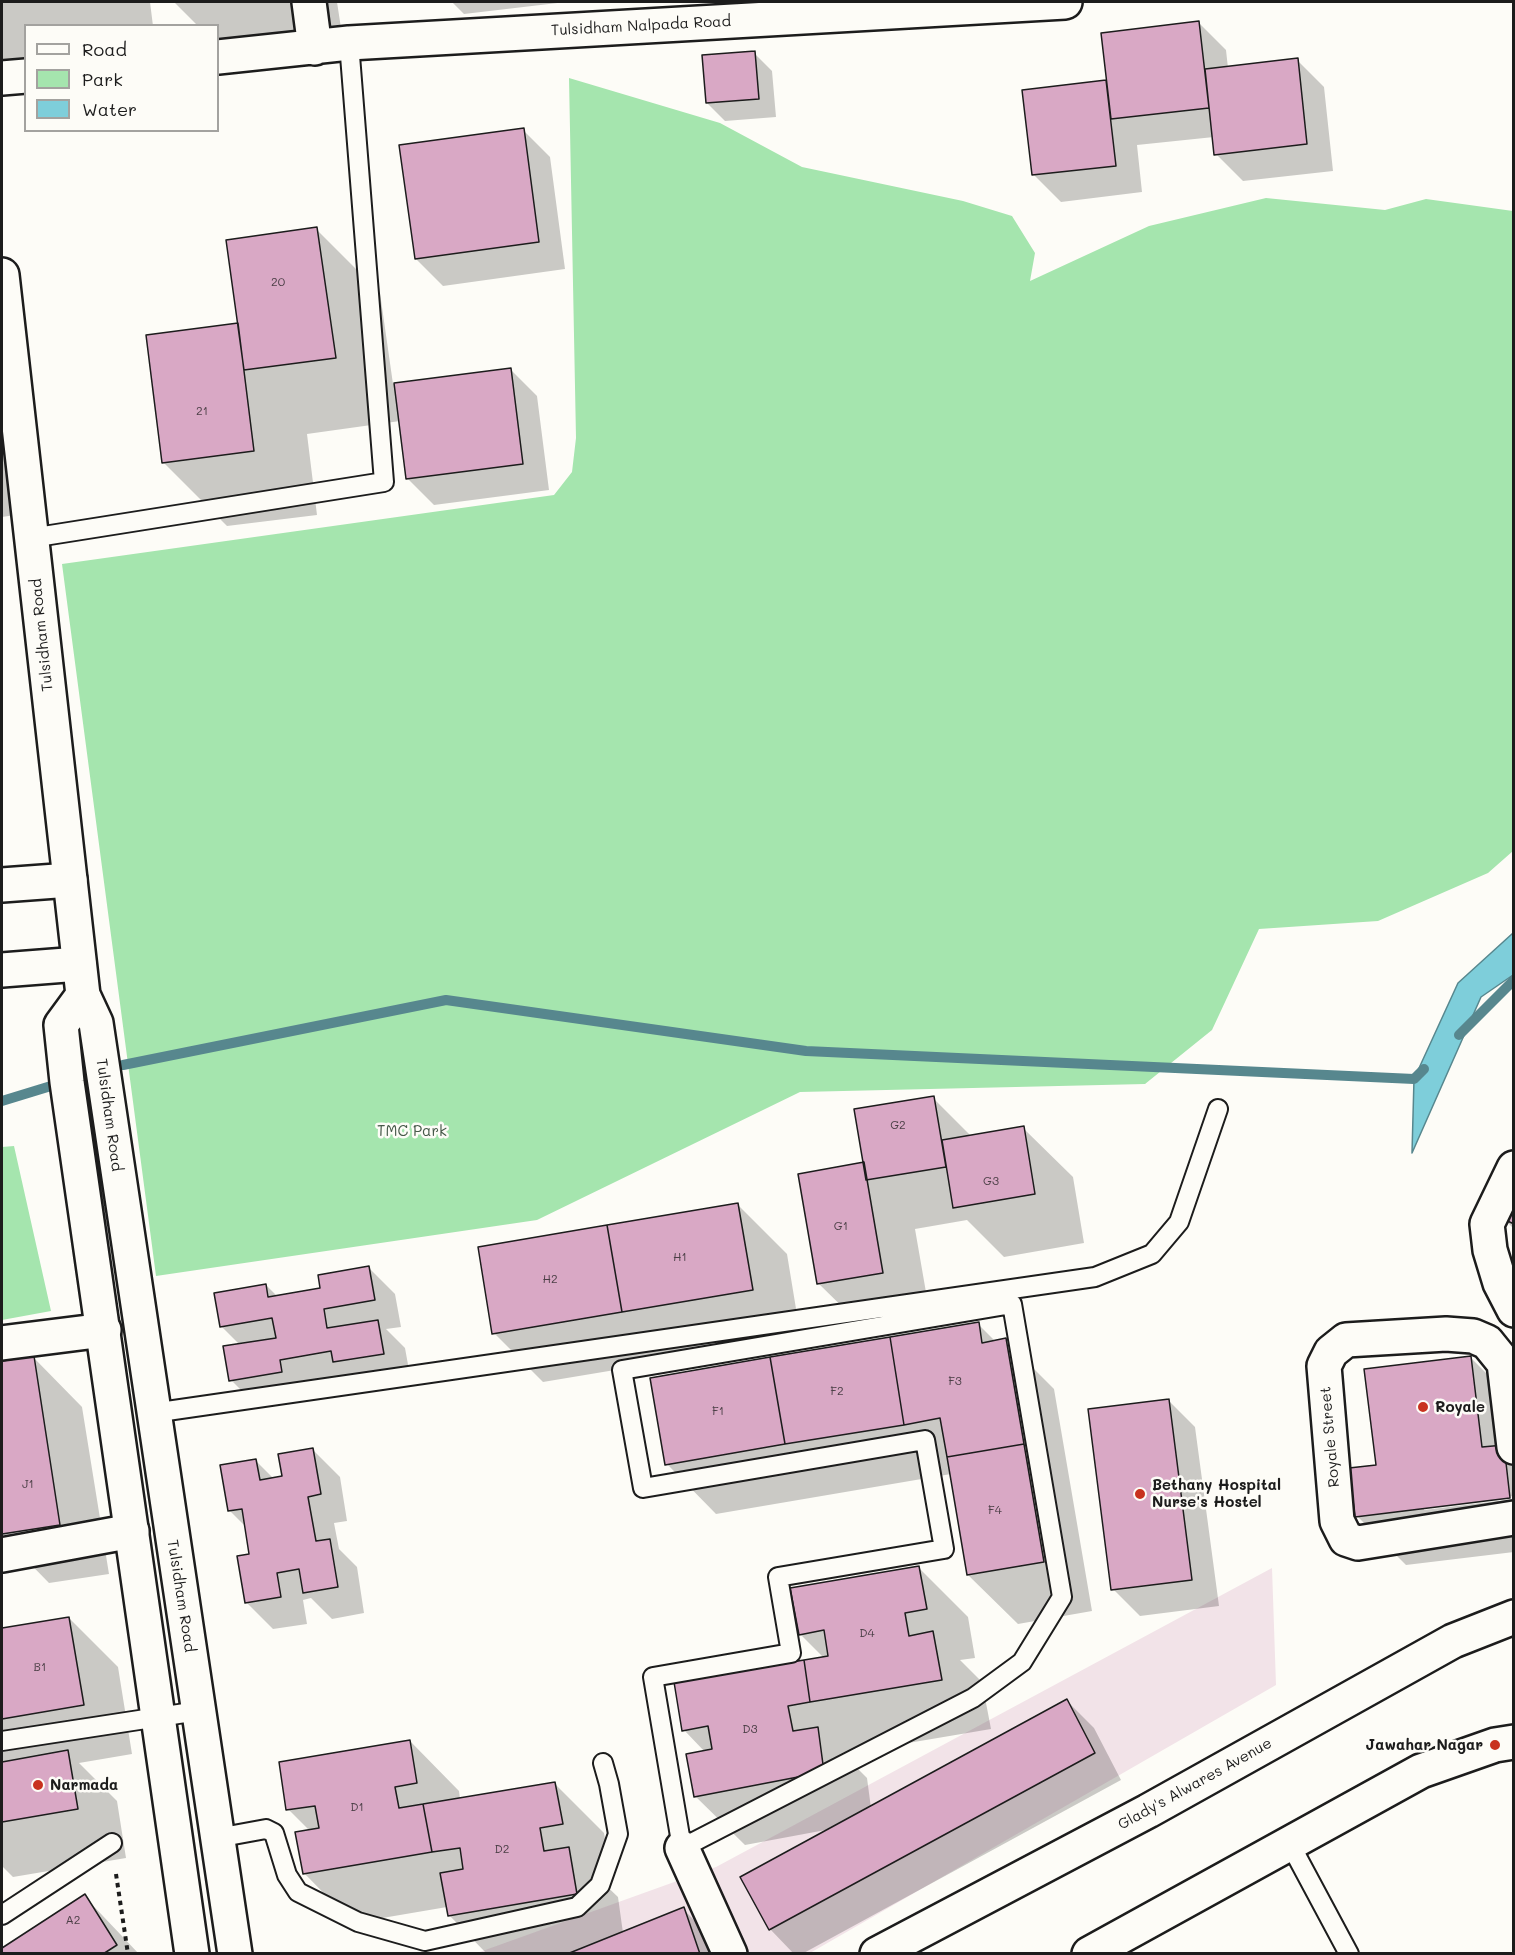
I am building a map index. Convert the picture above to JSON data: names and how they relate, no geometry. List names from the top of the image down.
{
  "streets": {
    "street": [
      "Tulsidham Nalpada Road",
      "Tulsidham Road",
      "Royale Street",
      "Glady's Alwares Avenue"
    ]
  },
  "parks": ["TMC Park"],
  "places": [
    "Royale",
    "Bethany Hospital Nurse's Hostel",
    "Jawahar Nagar",
    "Narmada"
  ],
  "house_numbers": [
    "20",
    "21",
    "G2",
    "G3",
    "G1",
    "H1",
    "H2",
    "F3",
    "F2",
    "F1",
    "J1",
    "F4",
    "D4",
    "B1",
    "D3",
    "D1",
    "D2",
    "A2"
  ],
  "legend": ["Road", "Park", "Water"]
}
